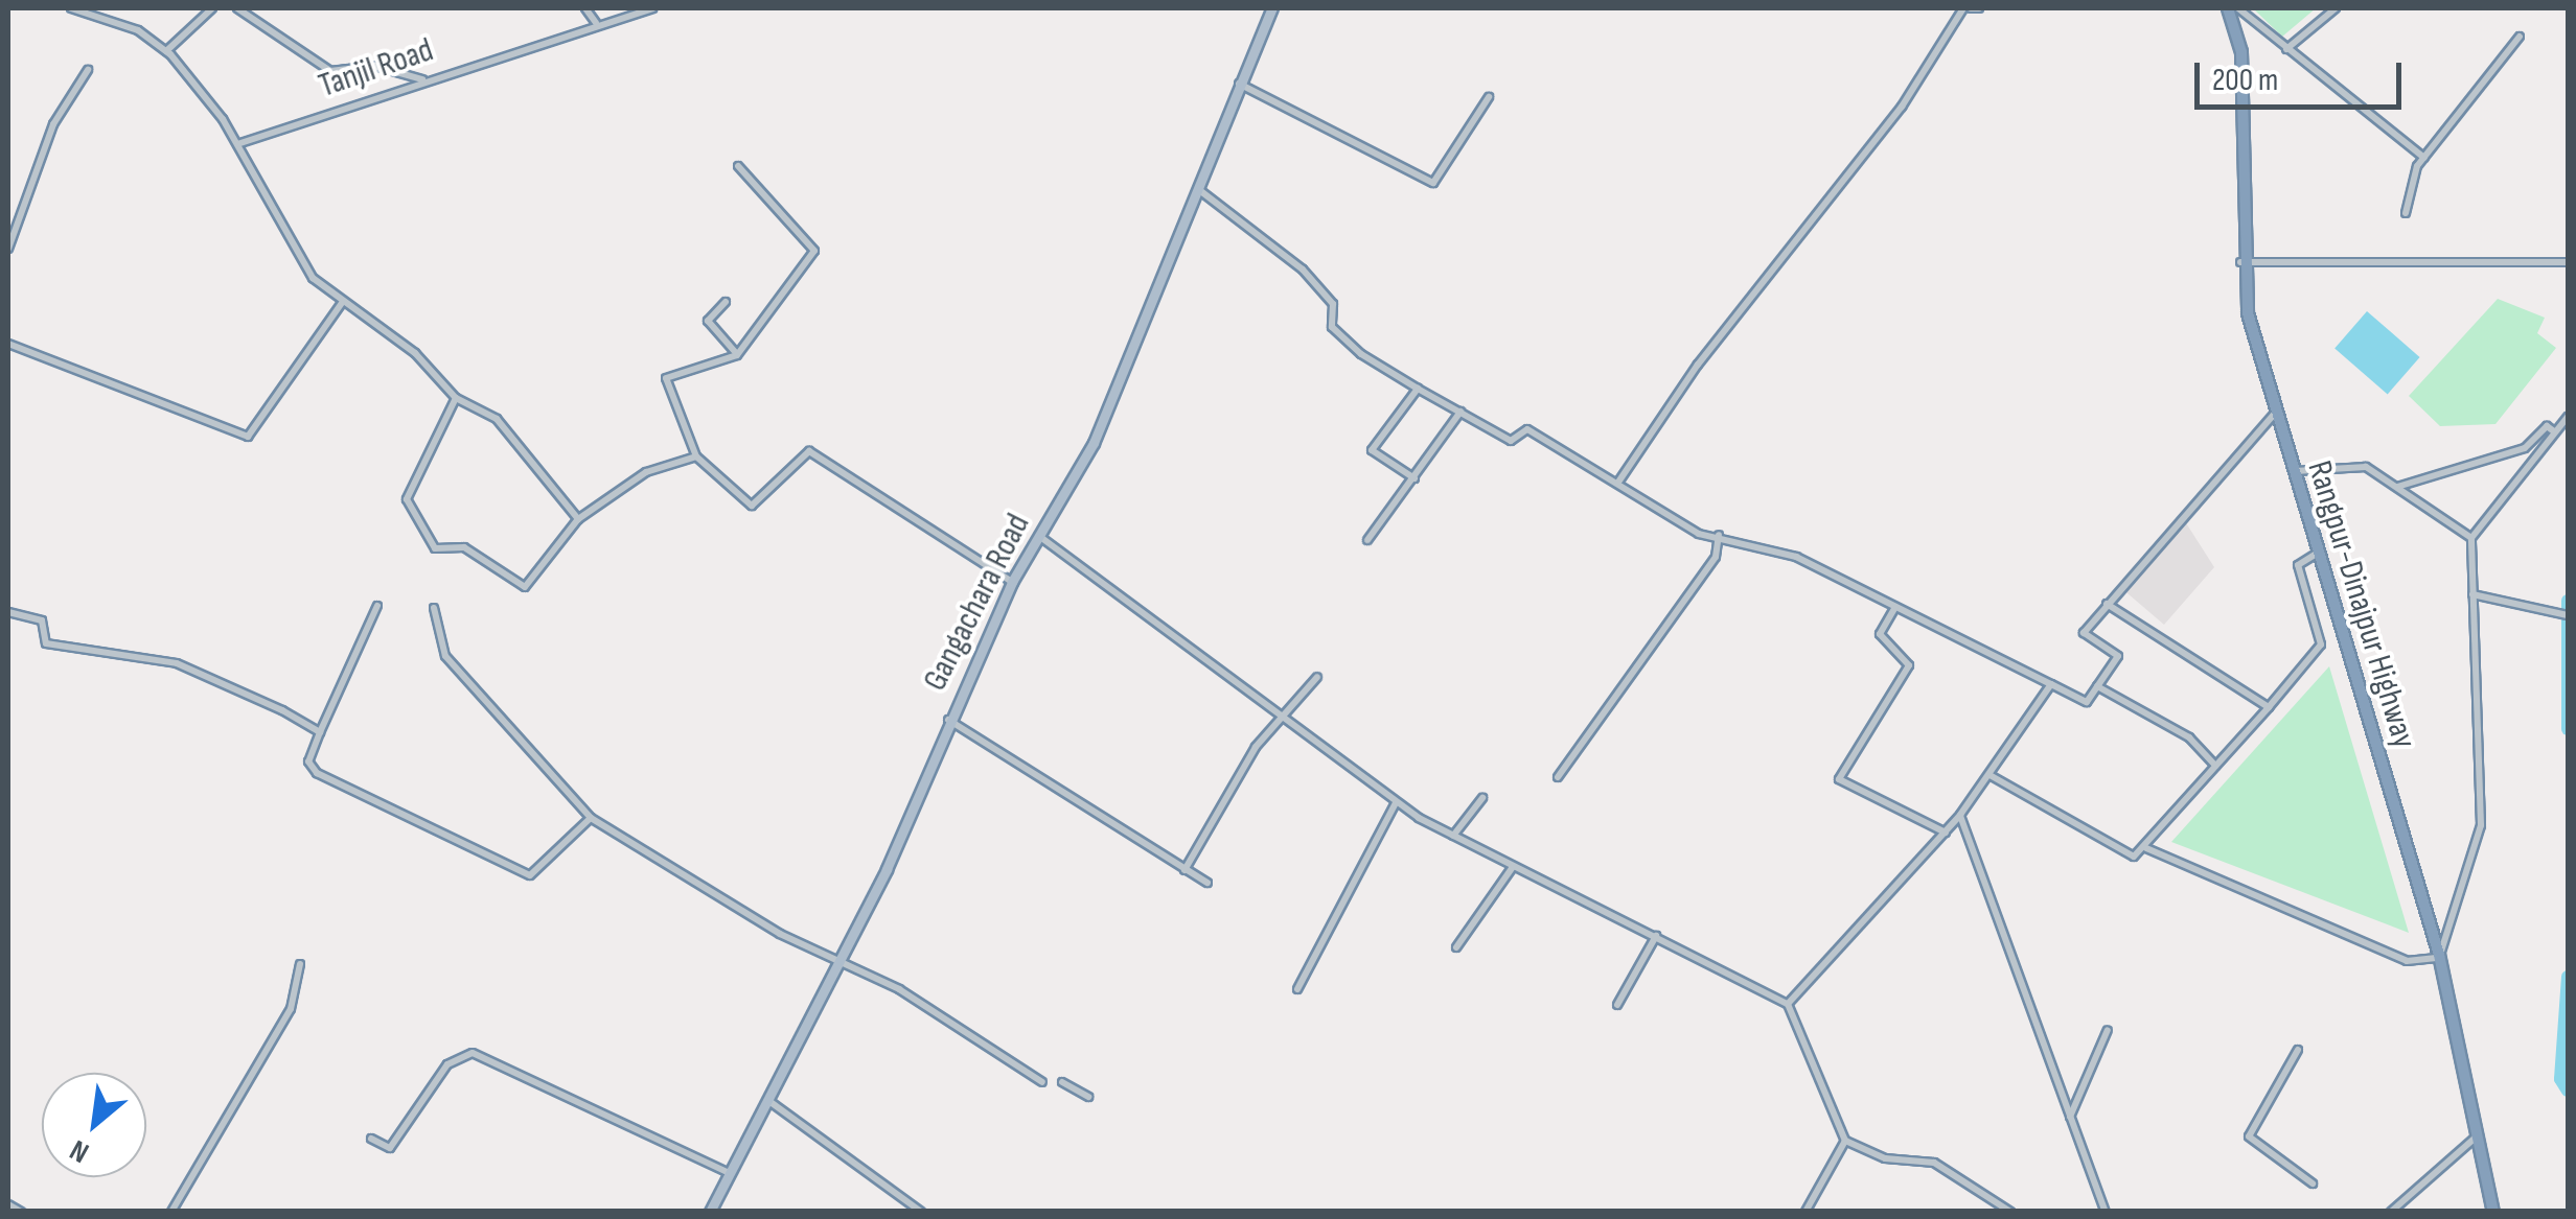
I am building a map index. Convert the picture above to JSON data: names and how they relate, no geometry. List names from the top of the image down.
{
  "streets": {
    "highway": ["Rangpur-Dinajpur Highway"],
    "main road": ["Gangachara Road"],
    "street": ["Tanjil Road"]
  },
  "scale_bar": "200 m",
  "north": "bottom left"
}
